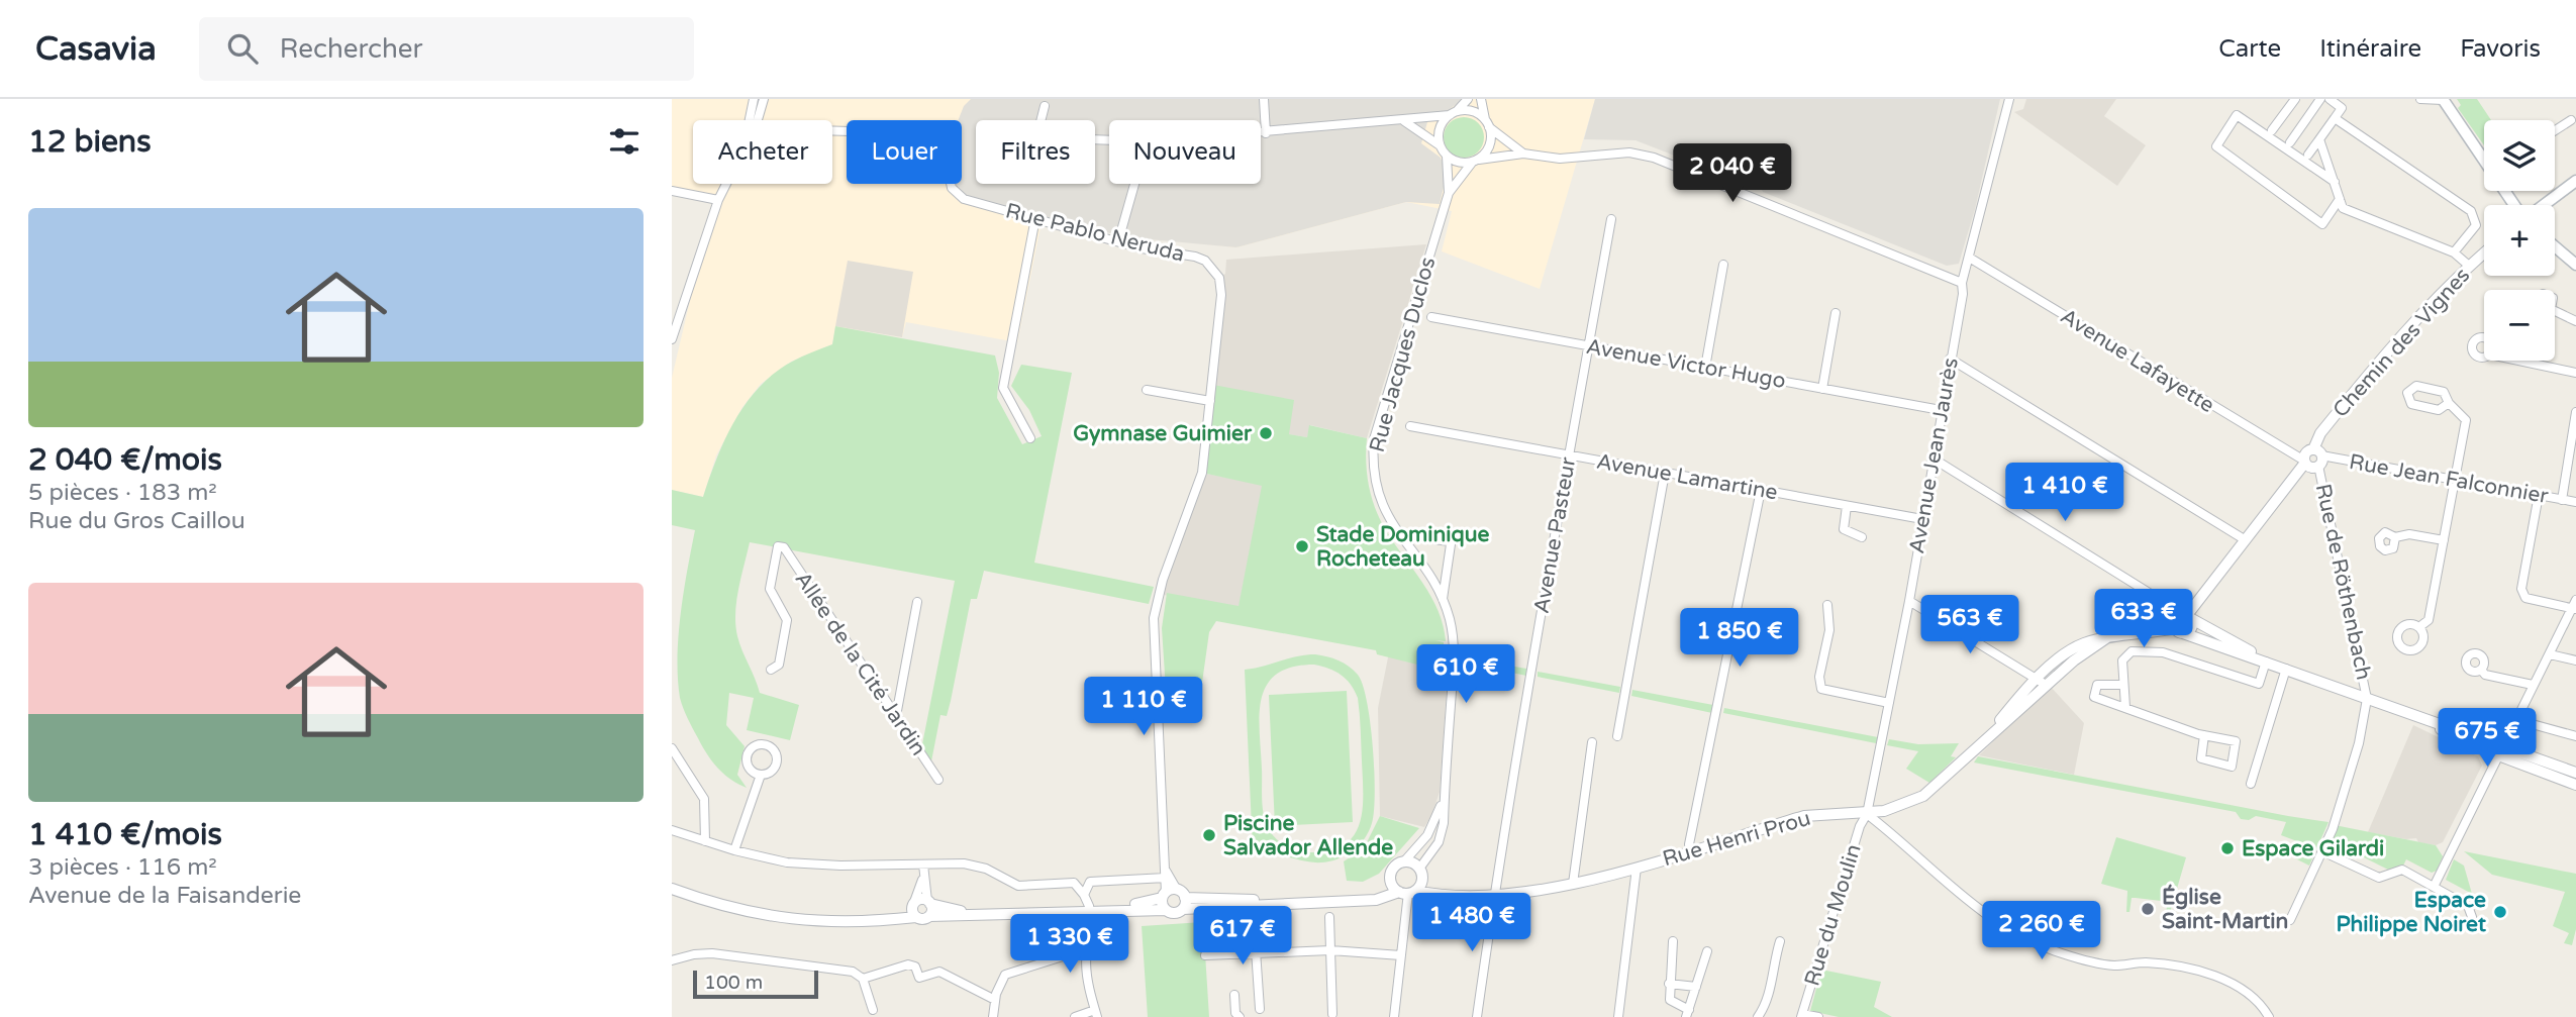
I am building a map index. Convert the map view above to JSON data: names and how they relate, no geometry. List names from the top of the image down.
{
  "streets": {
    "street": [
      "Rue Pablo Neruda",
      "Chemin des Vignes",
      "Rue Jacques Duclos",
      "Avenue Lafayette",
      "Avenue Victor Hugo",
      "Avenue Jean Jaurès",
      "Avenue Lamartine",
      "Rue Jean Falconnier",
      "Avenue Pasteur",
      "Rue de Röthenbach",
      "Allée de la Cité Jardin",
      "Rue Henri Prou",
      "Rue du Moulin"
    ]
  },
  "crossings": [
    ["Chemin des Vignes", "Avenue Lafayette"],
    ["Chemin des Vignes", "Rue Jean Falconnier"],
    ["Chemin des Vignes", "Rue de Röthenbach"],
    ["Avenue Lafayette", "Avenue Jean Jaurès"],
    ["Avenue Victor Hugo", "Avenue Jean Jaurès"],
    ["Avenue Victor Hugo", "Avenue Pasteur"],
    ["Avenue Jean Jaurès", "Avenue Lamartine"],
    ["Avenue Jean Jaurès", "Rue Henri Prou"],
    ["Avenue Jean Jaurès", "Rue du Moulin"],
    ["Avenue Lamartine", "Avenue Pasteur"],
    ["Rue Jean Falconnier", "Rue de Röthenbach"],
    ["Avenue Pasteur", "Rue Henri Prou"],
    ["Rue Henri Prou", "Rue du Moulin"]
  ],
  "places": [
    "Gymnase Guimier",
    "Stade Dominique Rocheteau",
    "Piscine Salvador Allende",
    "Espace Gilardi",
    "Église Saint-Martin",
    "Espace Philippe Noiret"
  ],
  "scale_bar": "100 m",
  "page": {
    "header": "Casavia",
    "search": "Rechercher",
    "nav": ["Carte", "Itinéraire", "Favoris"],
    "heading": "12 biens",
    "map_buttons": ["+", "−"],
    "chip": [
      "Acheter",
      "Louer",
      "Filtres",
      "Nouveau"
    ],
    "price": [
      "2 040 €",
      "1 410 €",
      "633 €",
      "563 €",
      "1 850 €",
      "610 €",
      "1 110 €",
      "675 €",
      "1 480 €",
      "2 260 €",
      "617 €",
      "1 330 €"
    ],
    "list": [
      {
        "name": "2 040 €/mois",
        "note": "5 pièces · 183 m² · Rue du Gros Caillou"
      },
      {
        "name": "1 410 €/mois",
        "note": "3 pièces · 116 m² · Avenue de la Faisanderie"
      }
    ],
    "scale": "100 m"
  }
}
